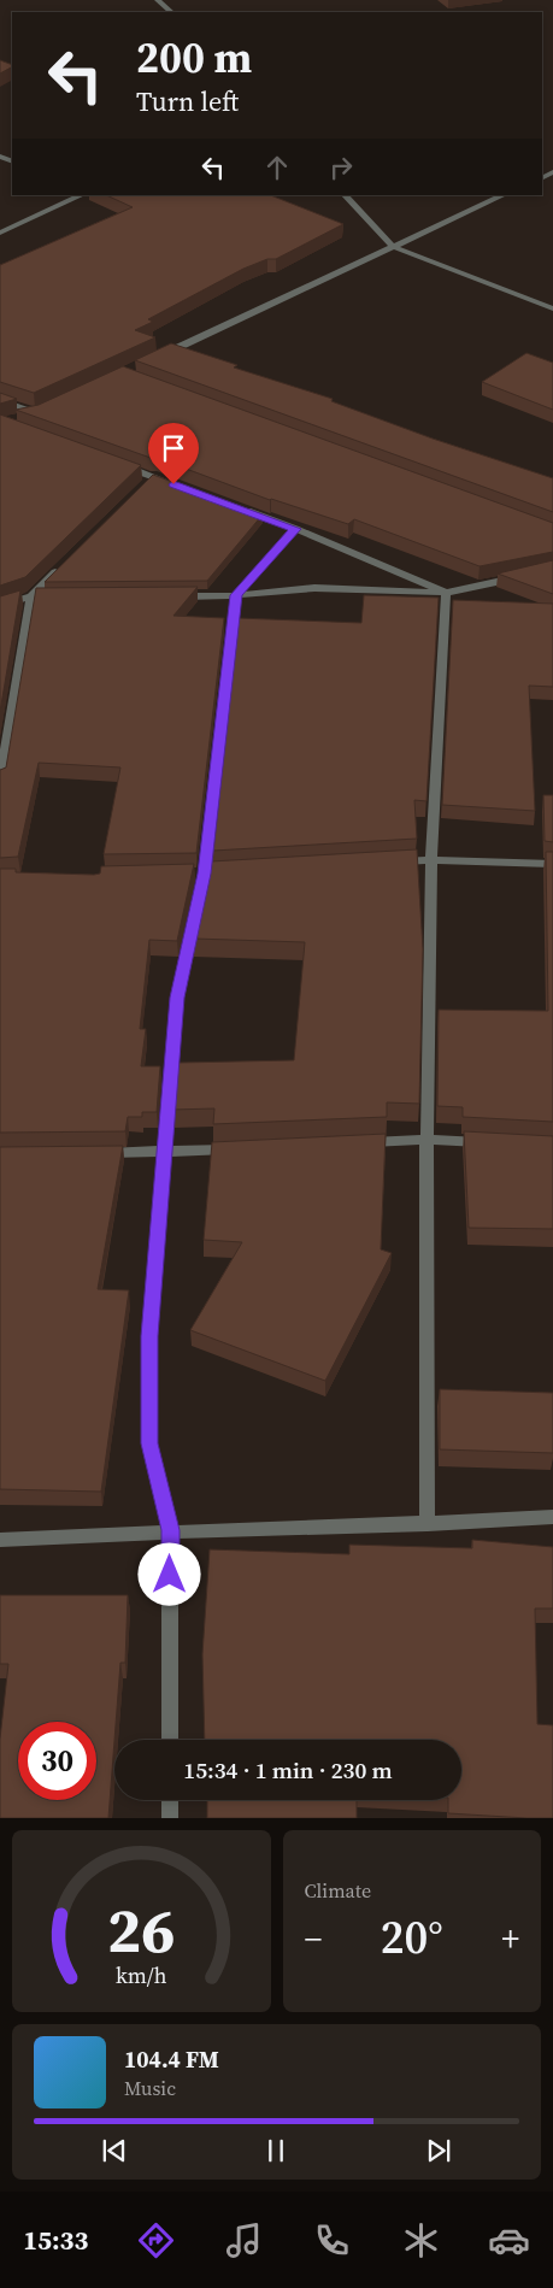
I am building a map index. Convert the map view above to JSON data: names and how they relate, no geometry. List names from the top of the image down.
{
  "page": {
    "turn": ["200 m", "Turn left"],
    "limit": "30",
    "trip": "15:34 · 1 min · 230 m",
    "tile": "Climate",
    "heat": ["−", "20°", "+"],
    "song": ["104.4 FM", "Music"],
    "tabs": "15:33",
    "gauge": ["26", "km/h"]
  }
}
